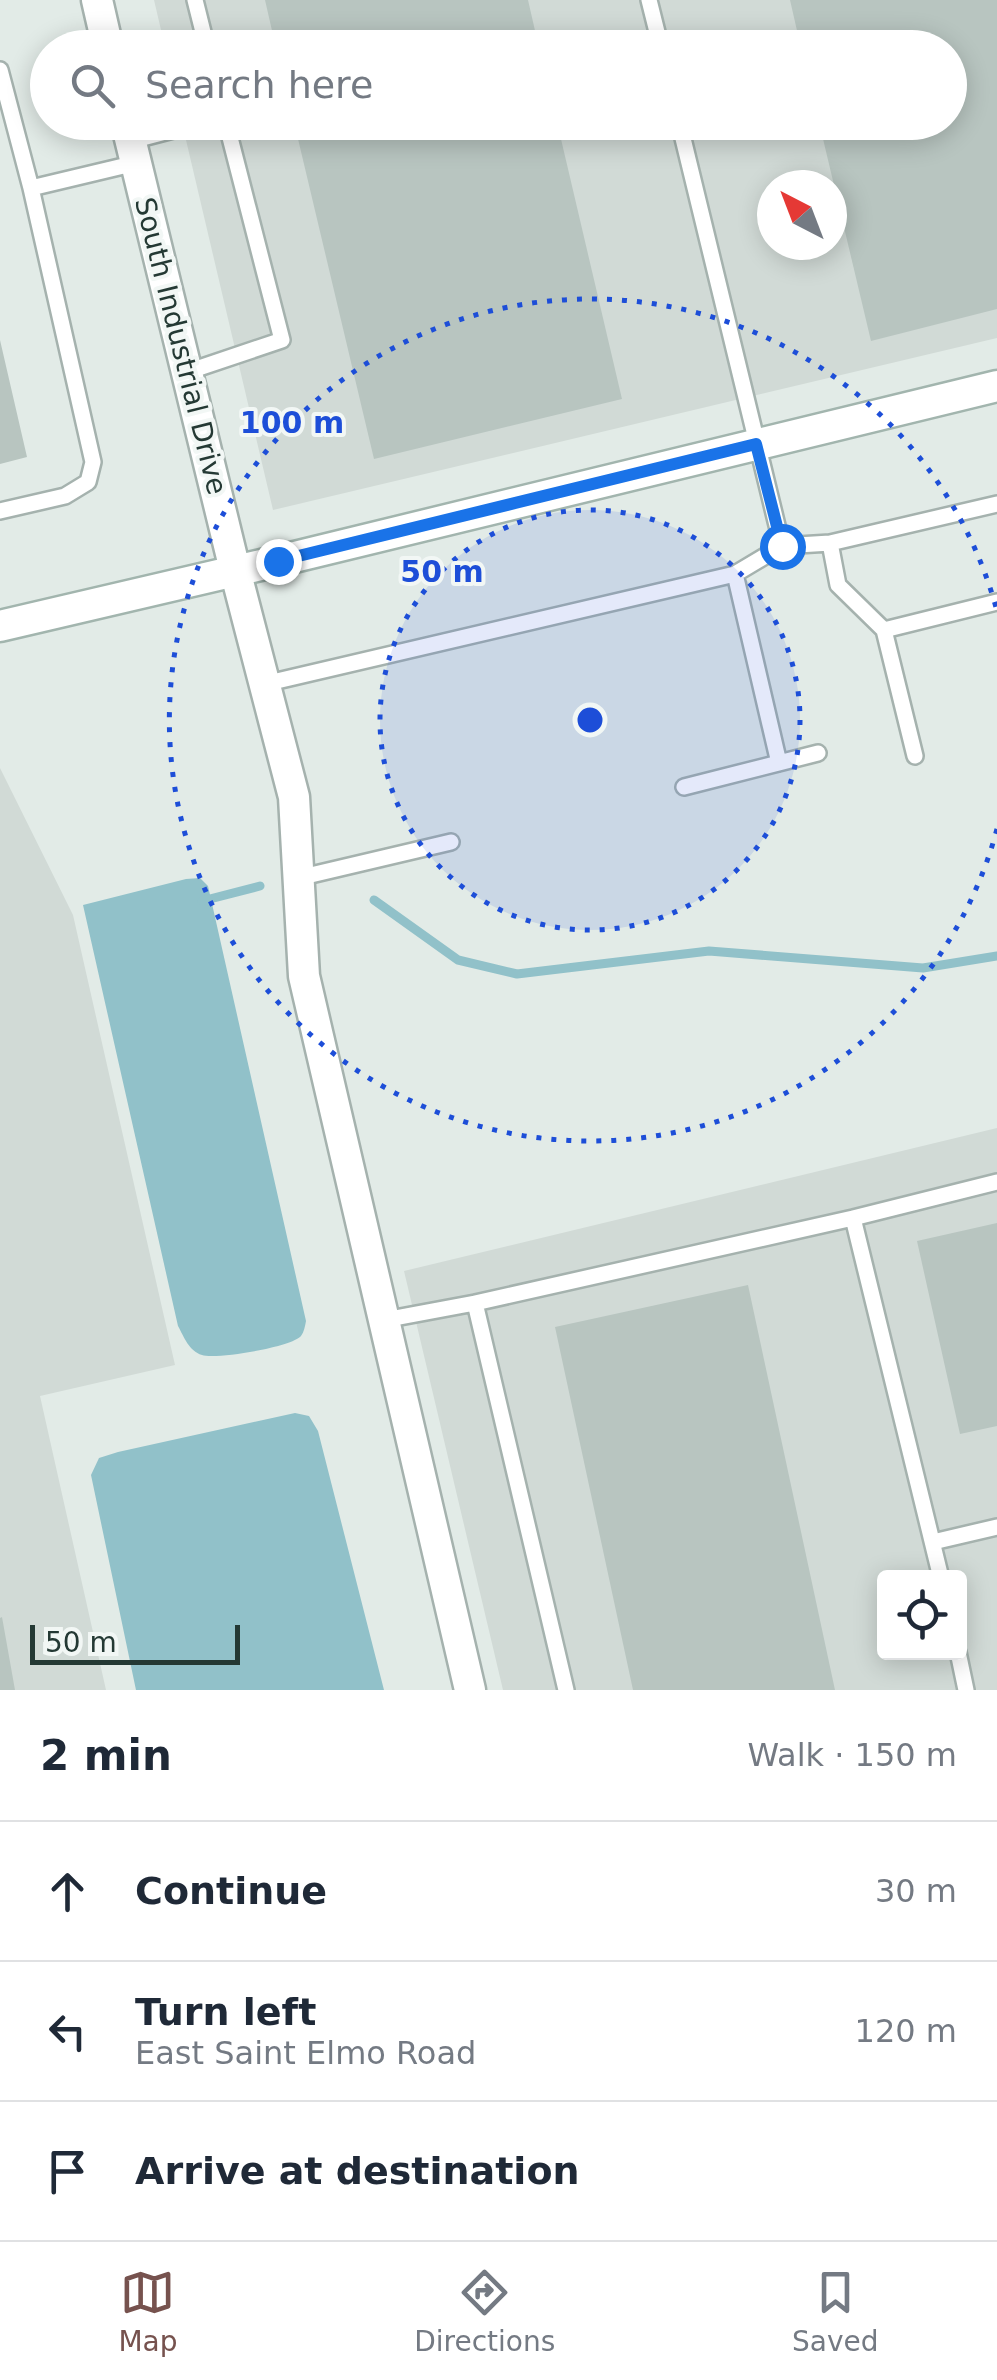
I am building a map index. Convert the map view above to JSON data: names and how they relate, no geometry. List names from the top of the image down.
{
  "streets": {
    "street": ["South Industrial Drive"]
  },
  "scale_bar": "50 m",
  "north": "top left",
  "page": {
    "search": "Search here",
    "scale": "50 m",
    "heading": ["2 min", "Walk · 150 m"],
    "list": [
      ["Continue", "30 m"],
      ["Turn left", "East Saint Elmo Road", "120 m"],
      "Arrive at destination"
    ],
    "nav": ["Map", "Directions", "Saved"]
  },
  "rings": ["100 m", "50 m"]
}
